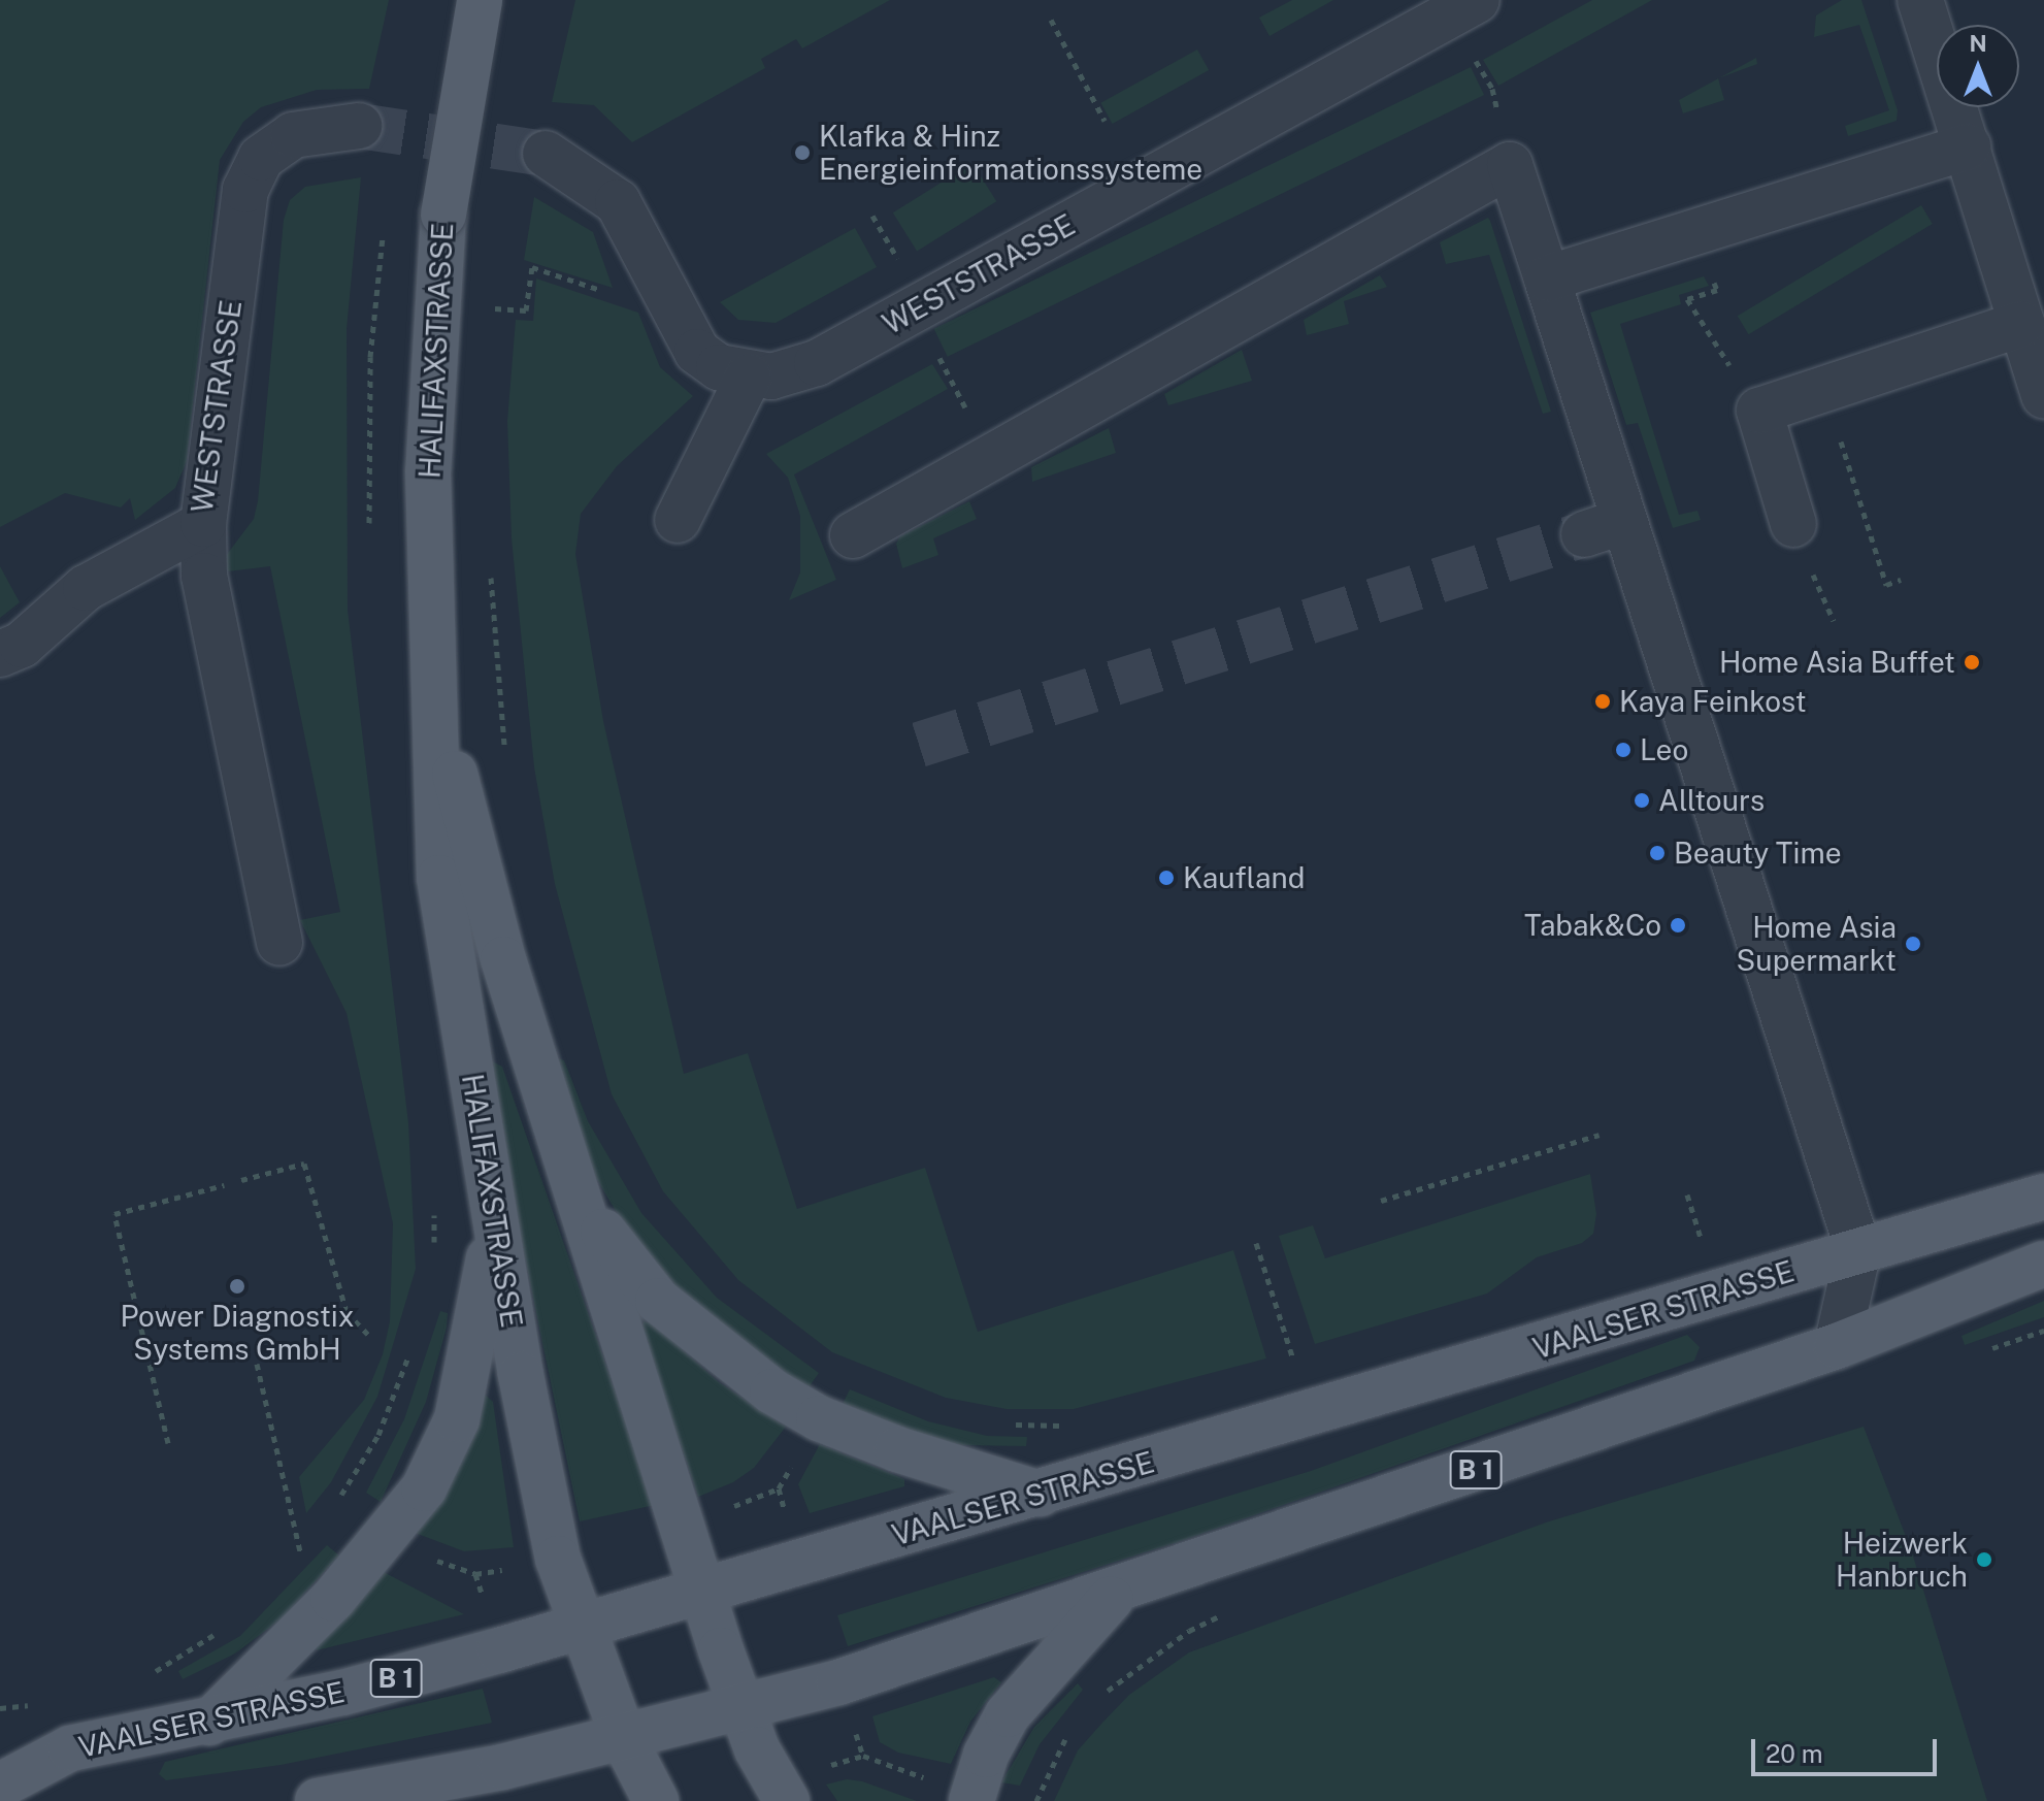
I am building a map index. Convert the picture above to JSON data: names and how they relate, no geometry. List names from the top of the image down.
{
  "streets": {
    "main road": ["HALIFAXSTRASSE", "VAALSER STRASSE", "B 1"],
    "street": ["WESTSTRASSE"]
  },
  "crossings": [
    ["HALIFAXSTRASSE", "VAALSER STRASSE"],
    ["HALIFAXSTRASSE", "B 1"]
  ],
  "places": [
    "Klafka & Hinz Energieinformationssysteme",
    "Home Asia Buffet",
    "Kaya Feinkost",
    "Leo",
    "Alltours",
    "Beauty Time",
    "Kaufland",
    "Tabak&Co",
    "Home Asia Supermarkt",
    "Power Diagnostix Systems GmbH",
    "Heizwerk Hanbruch"
  ],
  "scale_bar": "20 m",
  "north": "top"
}
